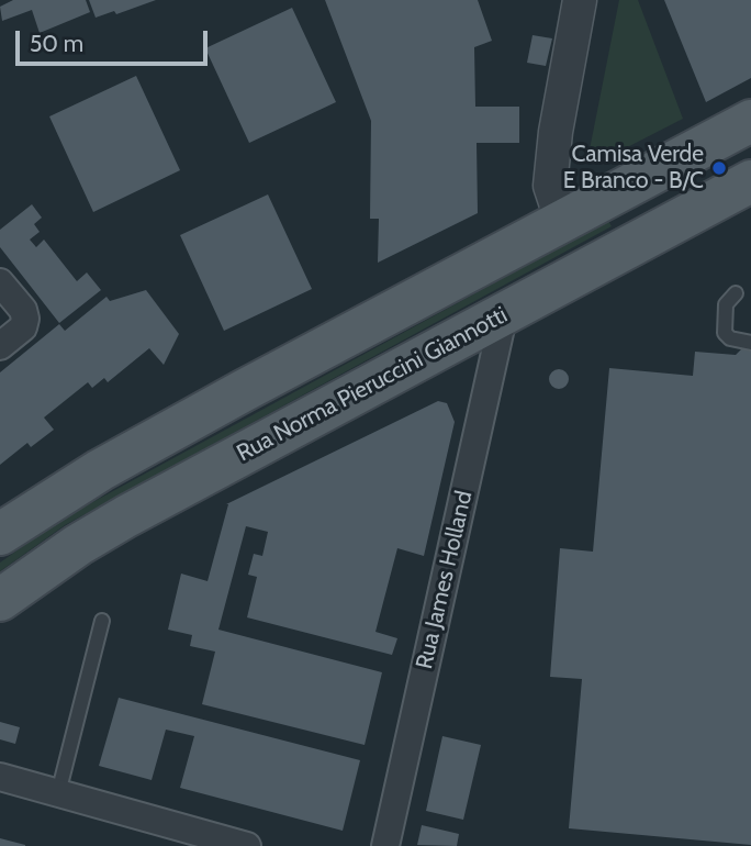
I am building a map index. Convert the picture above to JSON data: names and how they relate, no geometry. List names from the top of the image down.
{
  "streets": {
    "main road": ["Rua Norma Pieruccini Giannotti"],
    "street": ["Rua James Holland"]
  },
  "crossings": [
    ["Rua Norma Pieruccini Giannotti", "Rua James Holland"]
  ],
  "places": ["Camisa Verde E Branco - B/C"],
  "scale_bar": "50 m"
}
